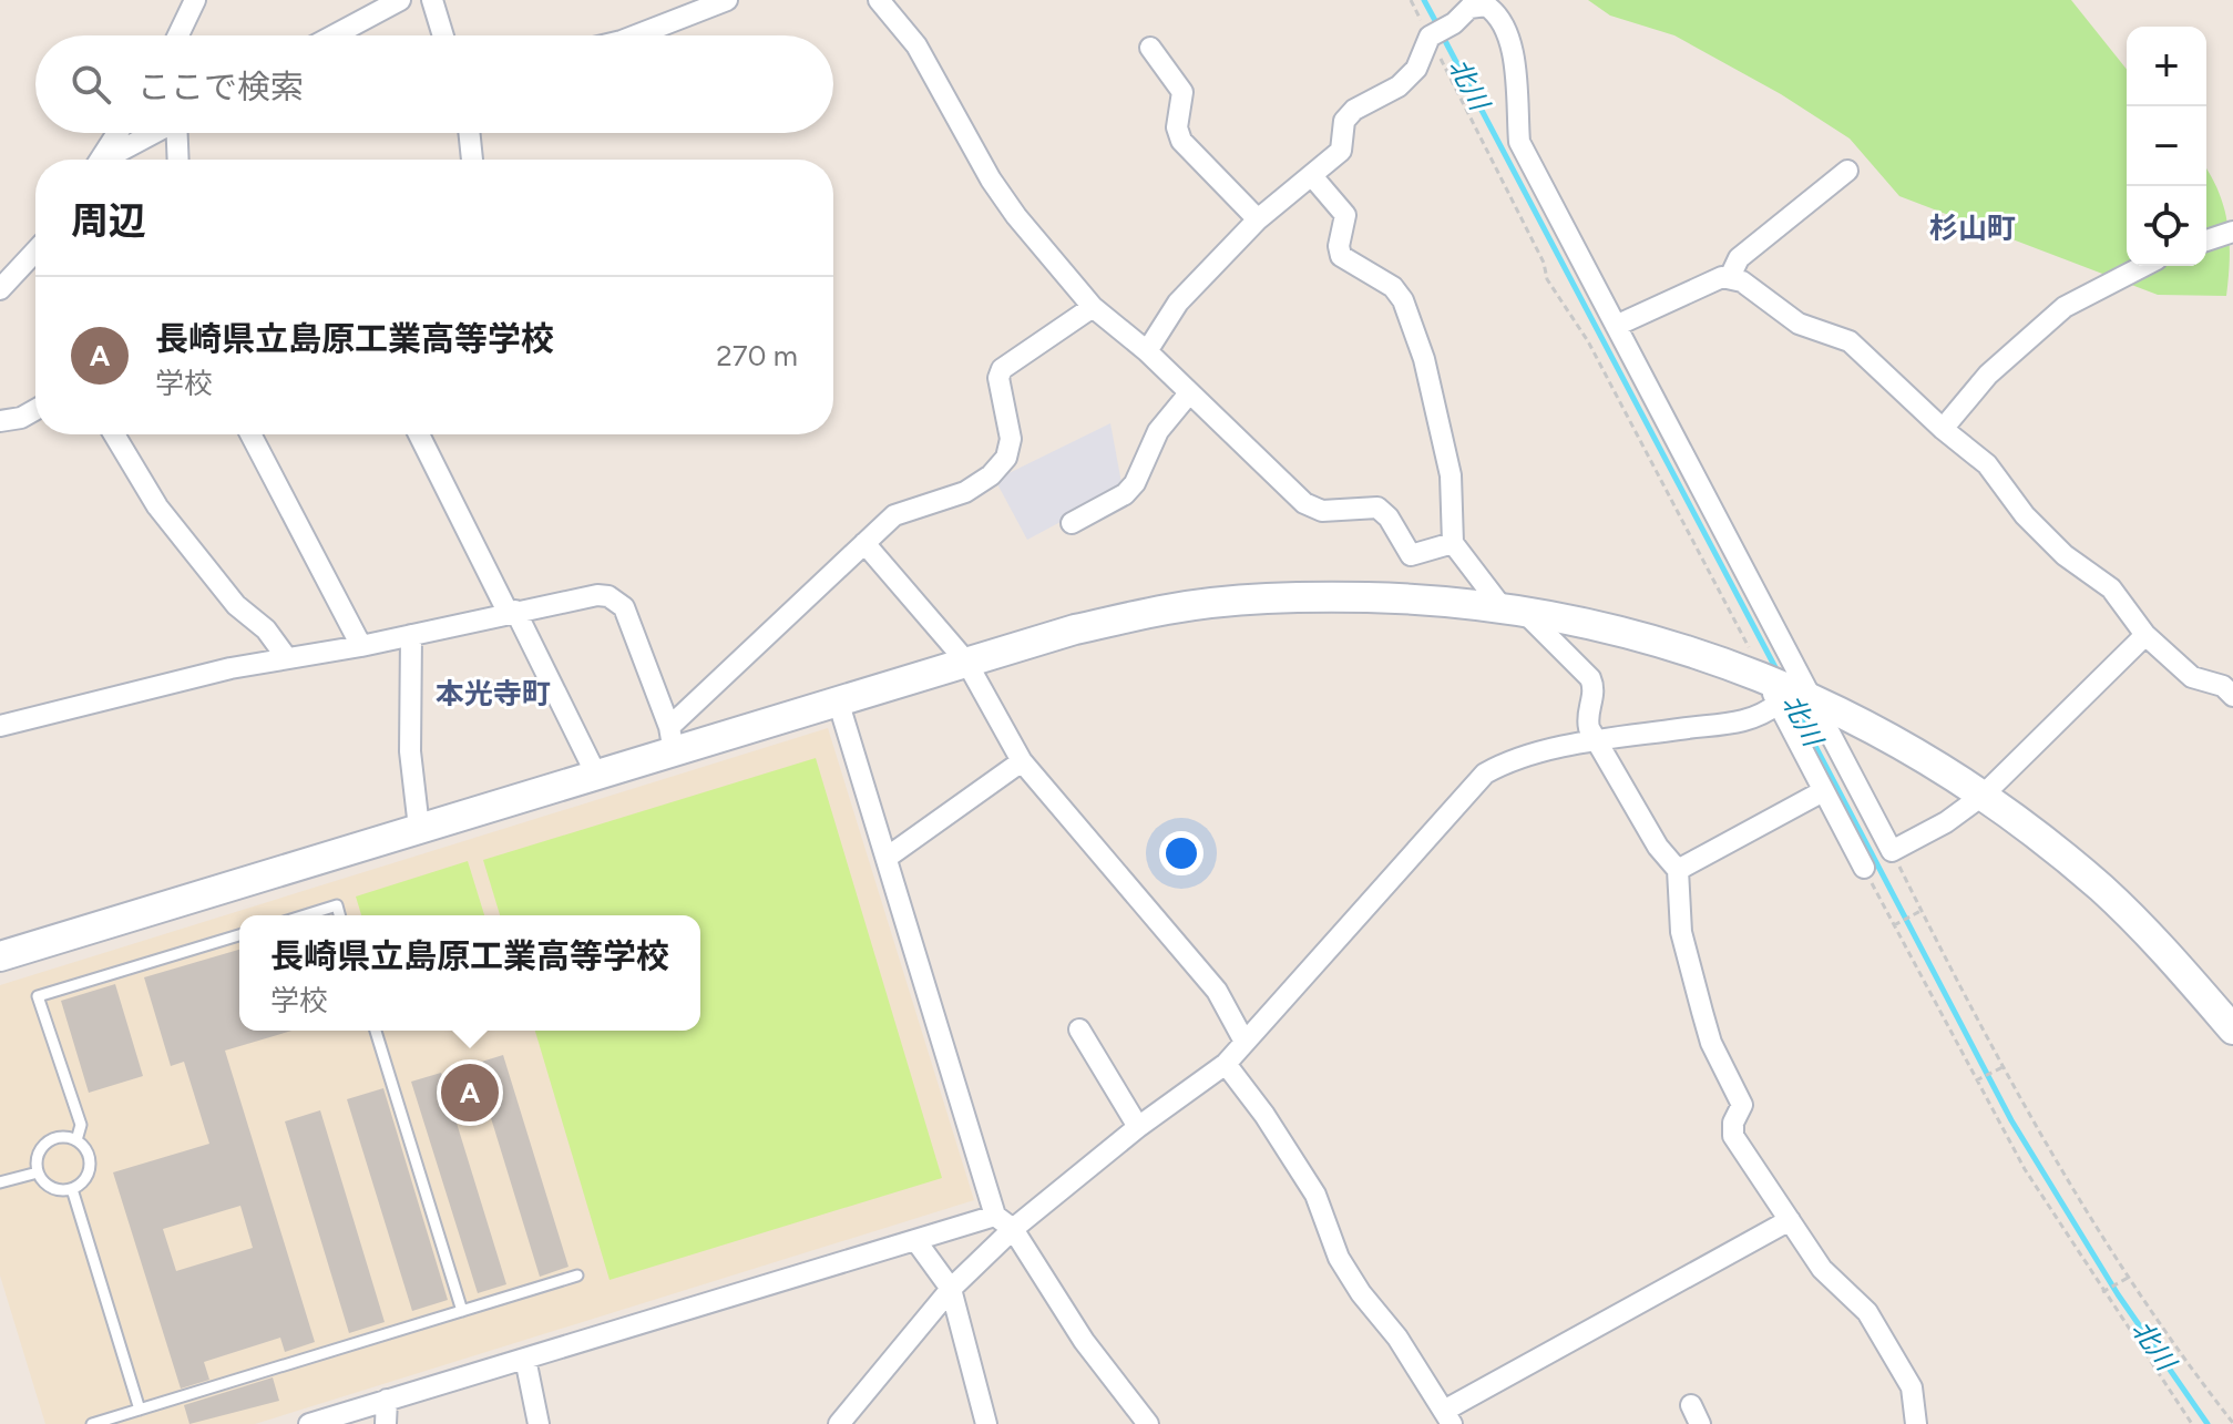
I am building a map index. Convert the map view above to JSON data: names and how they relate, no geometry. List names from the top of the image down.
{
  "districts": ["杉山町", "本光寺町"],
  "water": ["北川"],
  "page": {
    "map_buttons": ["+", "−"],
    "search": "ここで検索",
    "heading": "周辺",
    "list": [
      {
        "mark": "A",
        "name": "長崎県立島原工業高等学校",
        "note": "学校",
        "value": "270 m"
      }
    ],
    "popup": ["長崎県立島原工業高等学校", "学校"],
    "pins": "A"
  }
}
